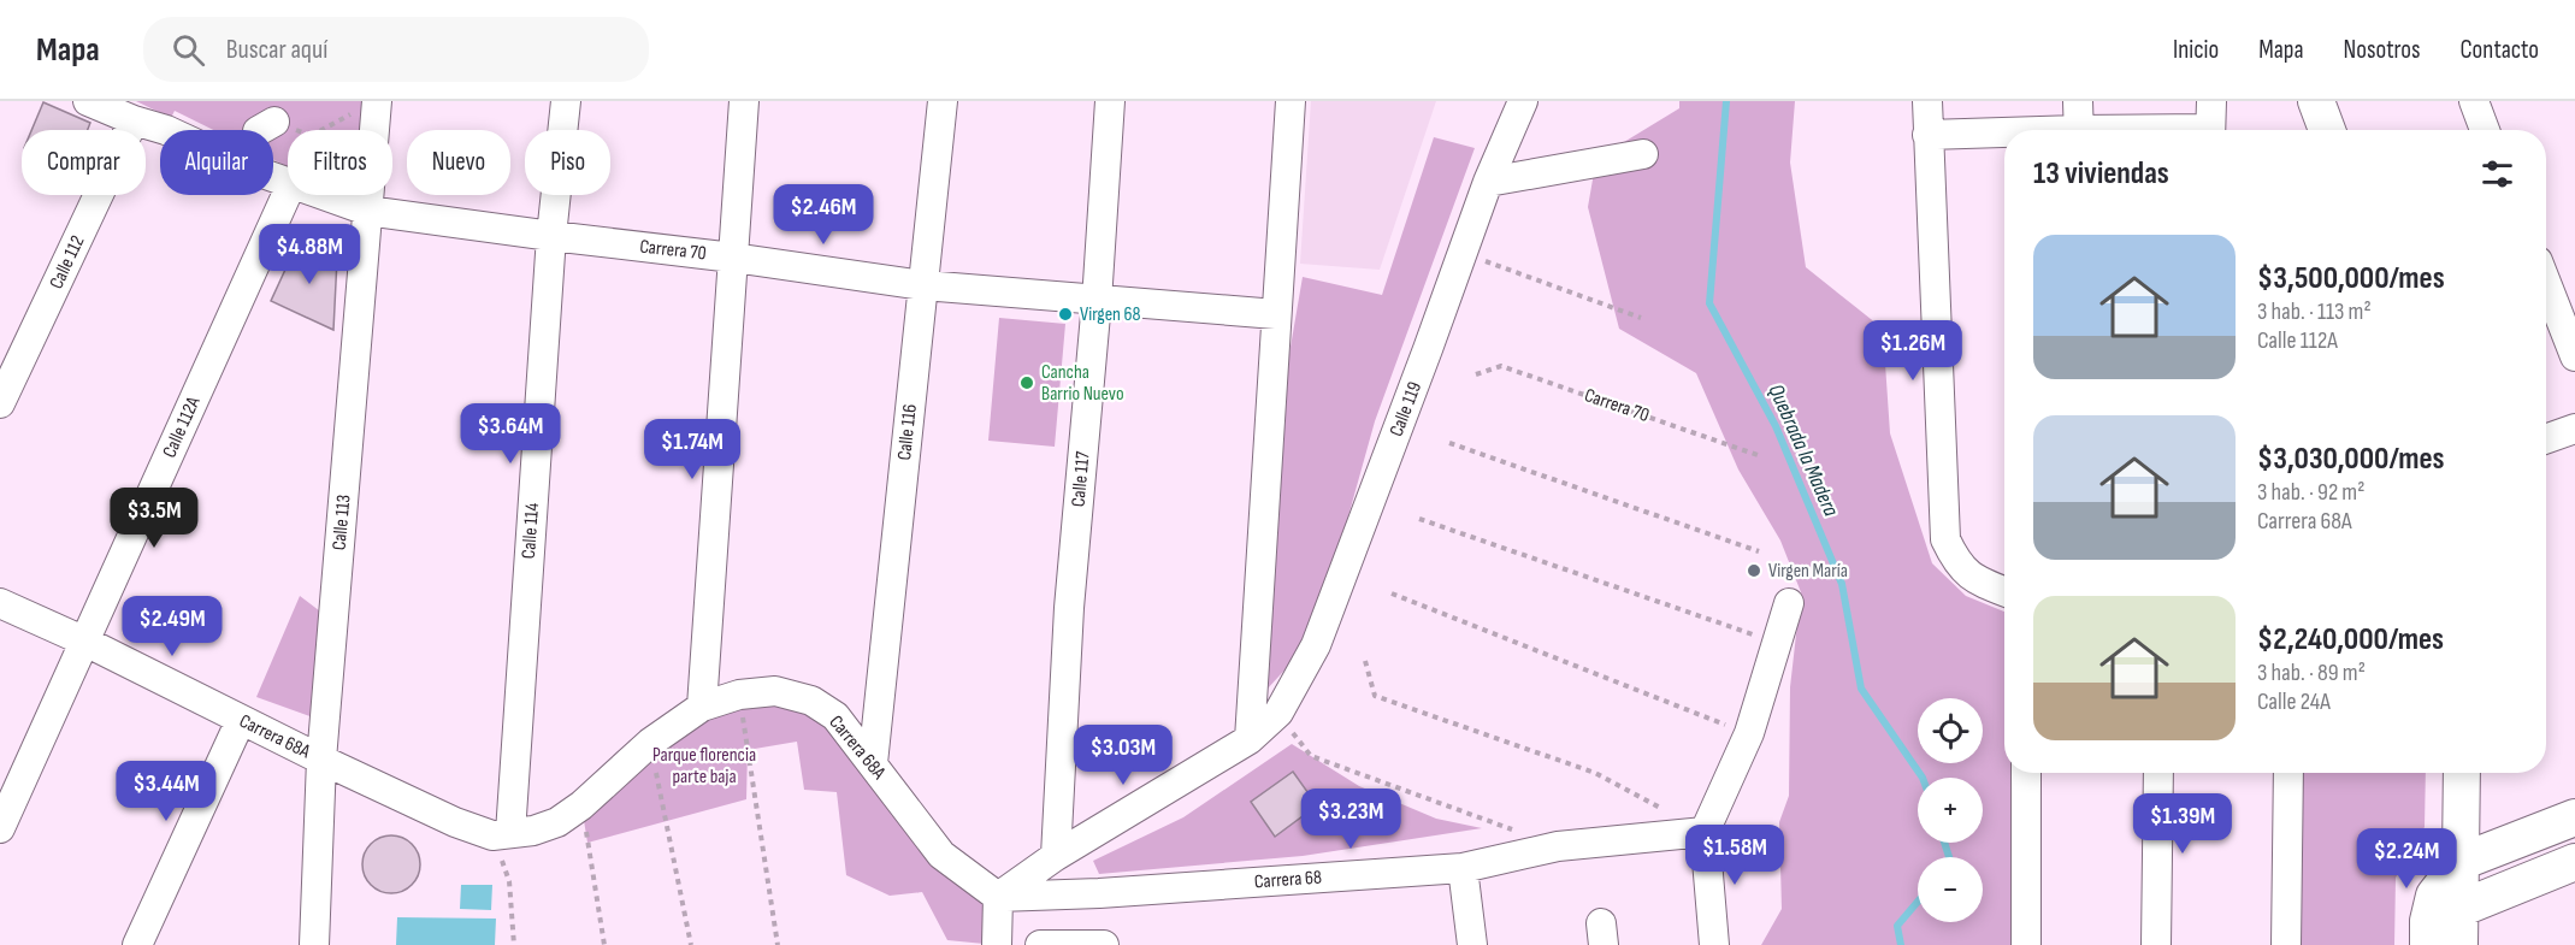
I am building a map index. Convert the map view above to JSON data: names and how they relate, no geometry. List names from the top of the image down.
{
  "streets": {
    "street": [
      "Carrera 70",
      "Calle 112",
      "Calle 119",
      "Calle 112A",
      "Calle 116",
      "Calle 117",
      "Calle 113",
      "Calle 114",
      "Carrera 68A",
      "Carrera 68"
    ]
  },
  "crossings": [
    ["Carrera 70", "Calle 112"],
    ["Carrera 70", "Calle 116"],
    ["Carrera 70", "Calle 117"],
    ["Carrera 70", "Calle 113"],
    ["Carrera 70", "Calle 114"],
    ["Calle 112A", "Carrera 68A"],
    ["Calle 116", "Carrera 68A"],
    ["Calle 113", "Carrera 68A"],
    ["Calle 114", "Carrera 68A"],
    ["Carrera 68A", "Carrera 68"]
  ],
  "water": ["Quebrada la Madera"],
  "parks": ["Parque florencia parte baja"],
  "places": ["Virgen 68", "Cancha Barrio Nuevo", "Virgen María"],
  "page": {
    "header": "Mapa",
    "search": "Buscar aquí",
    "nav": [
      "Inicio",
      "Mapa",
      "Nosotros",
      "Contacto"
    ],
    "chip": [
      "Comprar",
      "Alquilar",
      "Filtros",
      "Nuevo",
      "Piso"
    ],
    "heading": "13 viviendas",
    "price": [
      "$2.46M",
      "$4.88M",
      "$1.26M",
      "$3.64M",
      "$1.74M",
      "$3.5M",
      "$2.49M",
      "$3.03M",
      "$3.44M",
      "$3.23M",
      "$1.39M",
      "$1.58M",
      "$2.24M"
    ],
    "list": [
      {
        "name": "$3,500,000/mes",
        "note": "3 hab. · 113 m² · Calle 112A"
      },
      {
        "name": "$3,030,000/mes",
        "note": "3 hab. · 92 m² · Carrera 68A"
      },
      {
        "name": "$2,240,000/mes",
        "note": "3 hab. · 89 m² · Calle 24A"
      }
    ],
    "map_buttons": ["+", "−"]
  }
}
